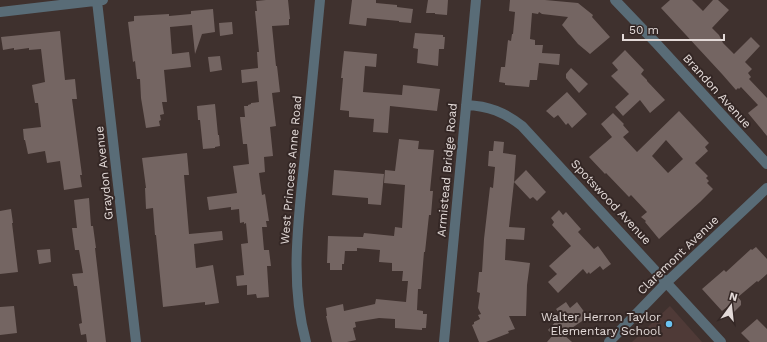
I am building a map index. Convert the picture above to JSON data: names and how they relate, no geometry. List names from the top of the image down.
{
  "streets": {
    "street": [
      "Brandon Avenue",
      "West Princess Anne Road",
      "Armistead Bridge Road",
      "Graydon Avenue",
      "Spotswood Avenue",
      "Claremont Avenue"
    ]
  },
  "crossings": [
    ["Armistead Bridge Road", "Spotswood Avenue"],
    ["Spotswood Avenue", "Claremont Avenue"]
  ],
  "places": ["Walter Herron Taylor Elementary School"],
  "scale_bar": "50 m",
  "north": "top"
}
